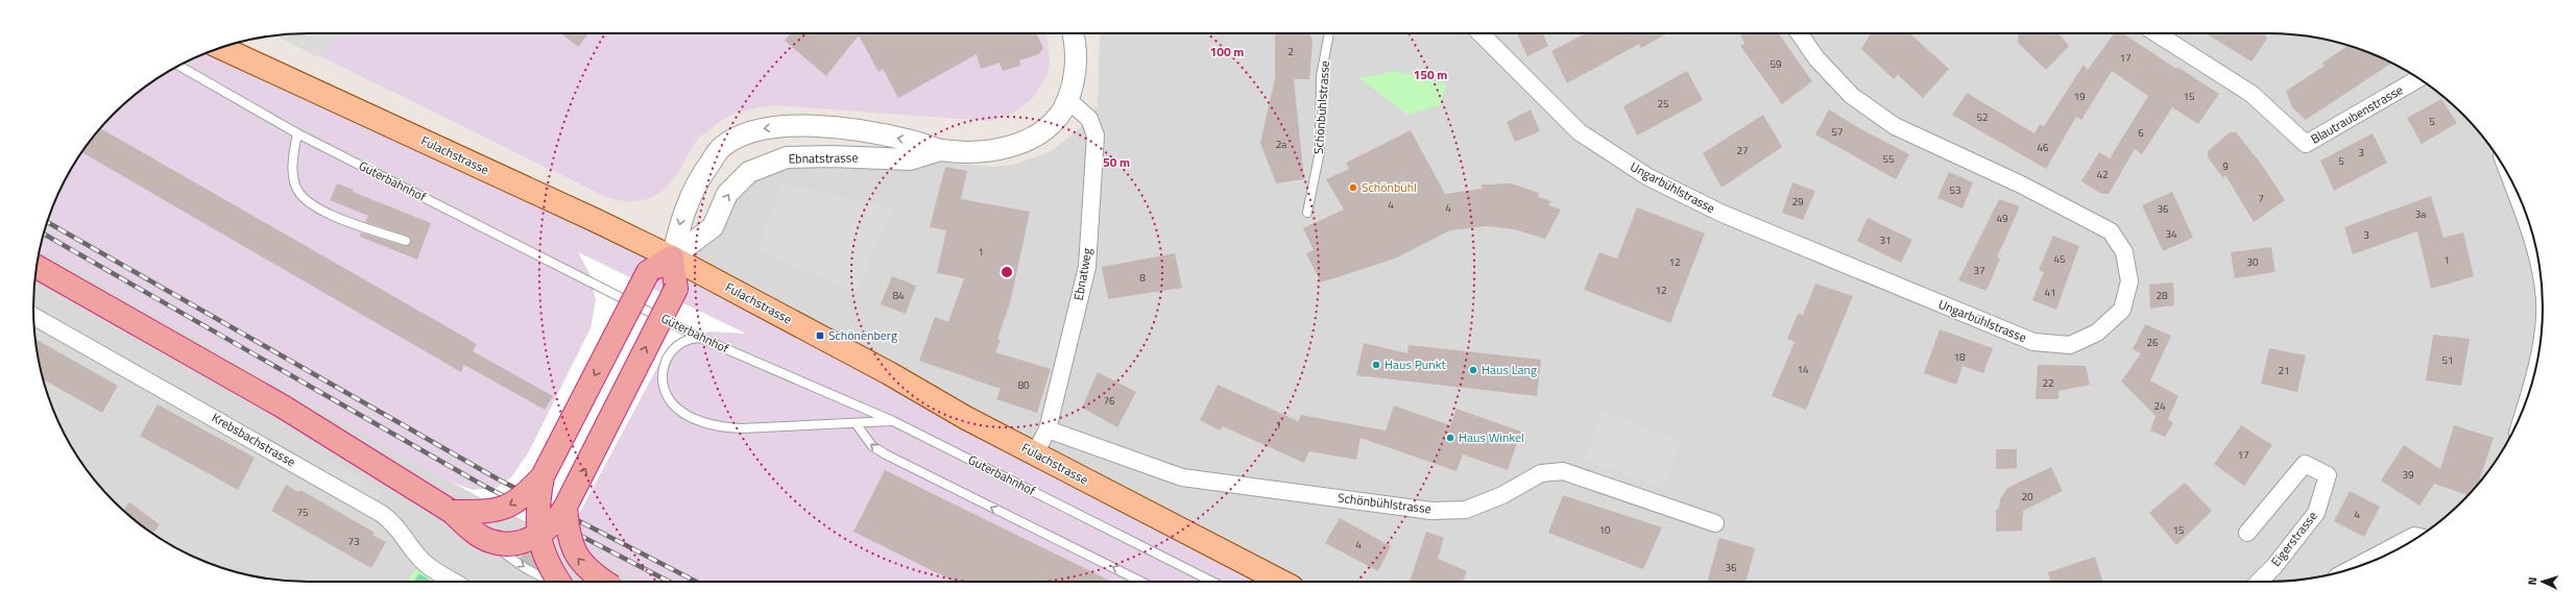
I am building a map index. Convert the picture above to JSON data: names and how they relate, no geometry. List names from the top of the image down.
{
  "streets": {
    "main road": ["Fulachstrasse"],
    "street": [
      "Schönbühlstrasse",
      "Blautraubenstrasse",
      "Ebnatstrasse",
      "Ungarbühlstrasse",
      "Ebnatweg",
      "Krebsbachstrasse",
      "Eigerstrasse"
    ],
    "lane": ["Güterbahnhof"]
  },
  "crossings": [
    ["Schönbühlstrasse", "Ebnatweg"],
    ["Fulachstrasse", "Ebnatstrasse"],
    ["Fulachstrasse", "Ebnatweg"],
    ["Ebnatstrasse", "Ebnatweg"]
  ],
  "places": {
    "other": [
      "Schönbühl",
      "Haus Punkt",
      "Haus Lang",
      "Haus Winkel"
    ],
    "transit": ["Schönenberg"]
  },
  "house_numbers": [
    "2",
    "17",
    "59",
    "19",
    "15",
    "25",
    "52",
    "5",
    "57",
    "6",
    "2a",
    "46",
    "27",
    "3",
    "55",
    "5",
    "9",
    "42",
    "53",
    "7",
    "29",
    "4",
    "4",
    "36",
    "3a",
    "49",
    "34",
    "3",
    "31",
    "1",
    "45",
    "1",
    "12",
    "30",
    "37",
    "8",
    "12",
    "41",
    "84",
    "28",
    "26",
    "18",
    "51",
    "14",
    "21",
    "22",
    "80",
    "76",
    "24",
    "1",
    "17",
    "39",
    "20",
    "75",
    "4",
    "10",
    "15",
    "73",
    "4",
    "36"
  ],
  "north": "left",
  "rings": ["100 m", "150 m", "50 m"]
}
